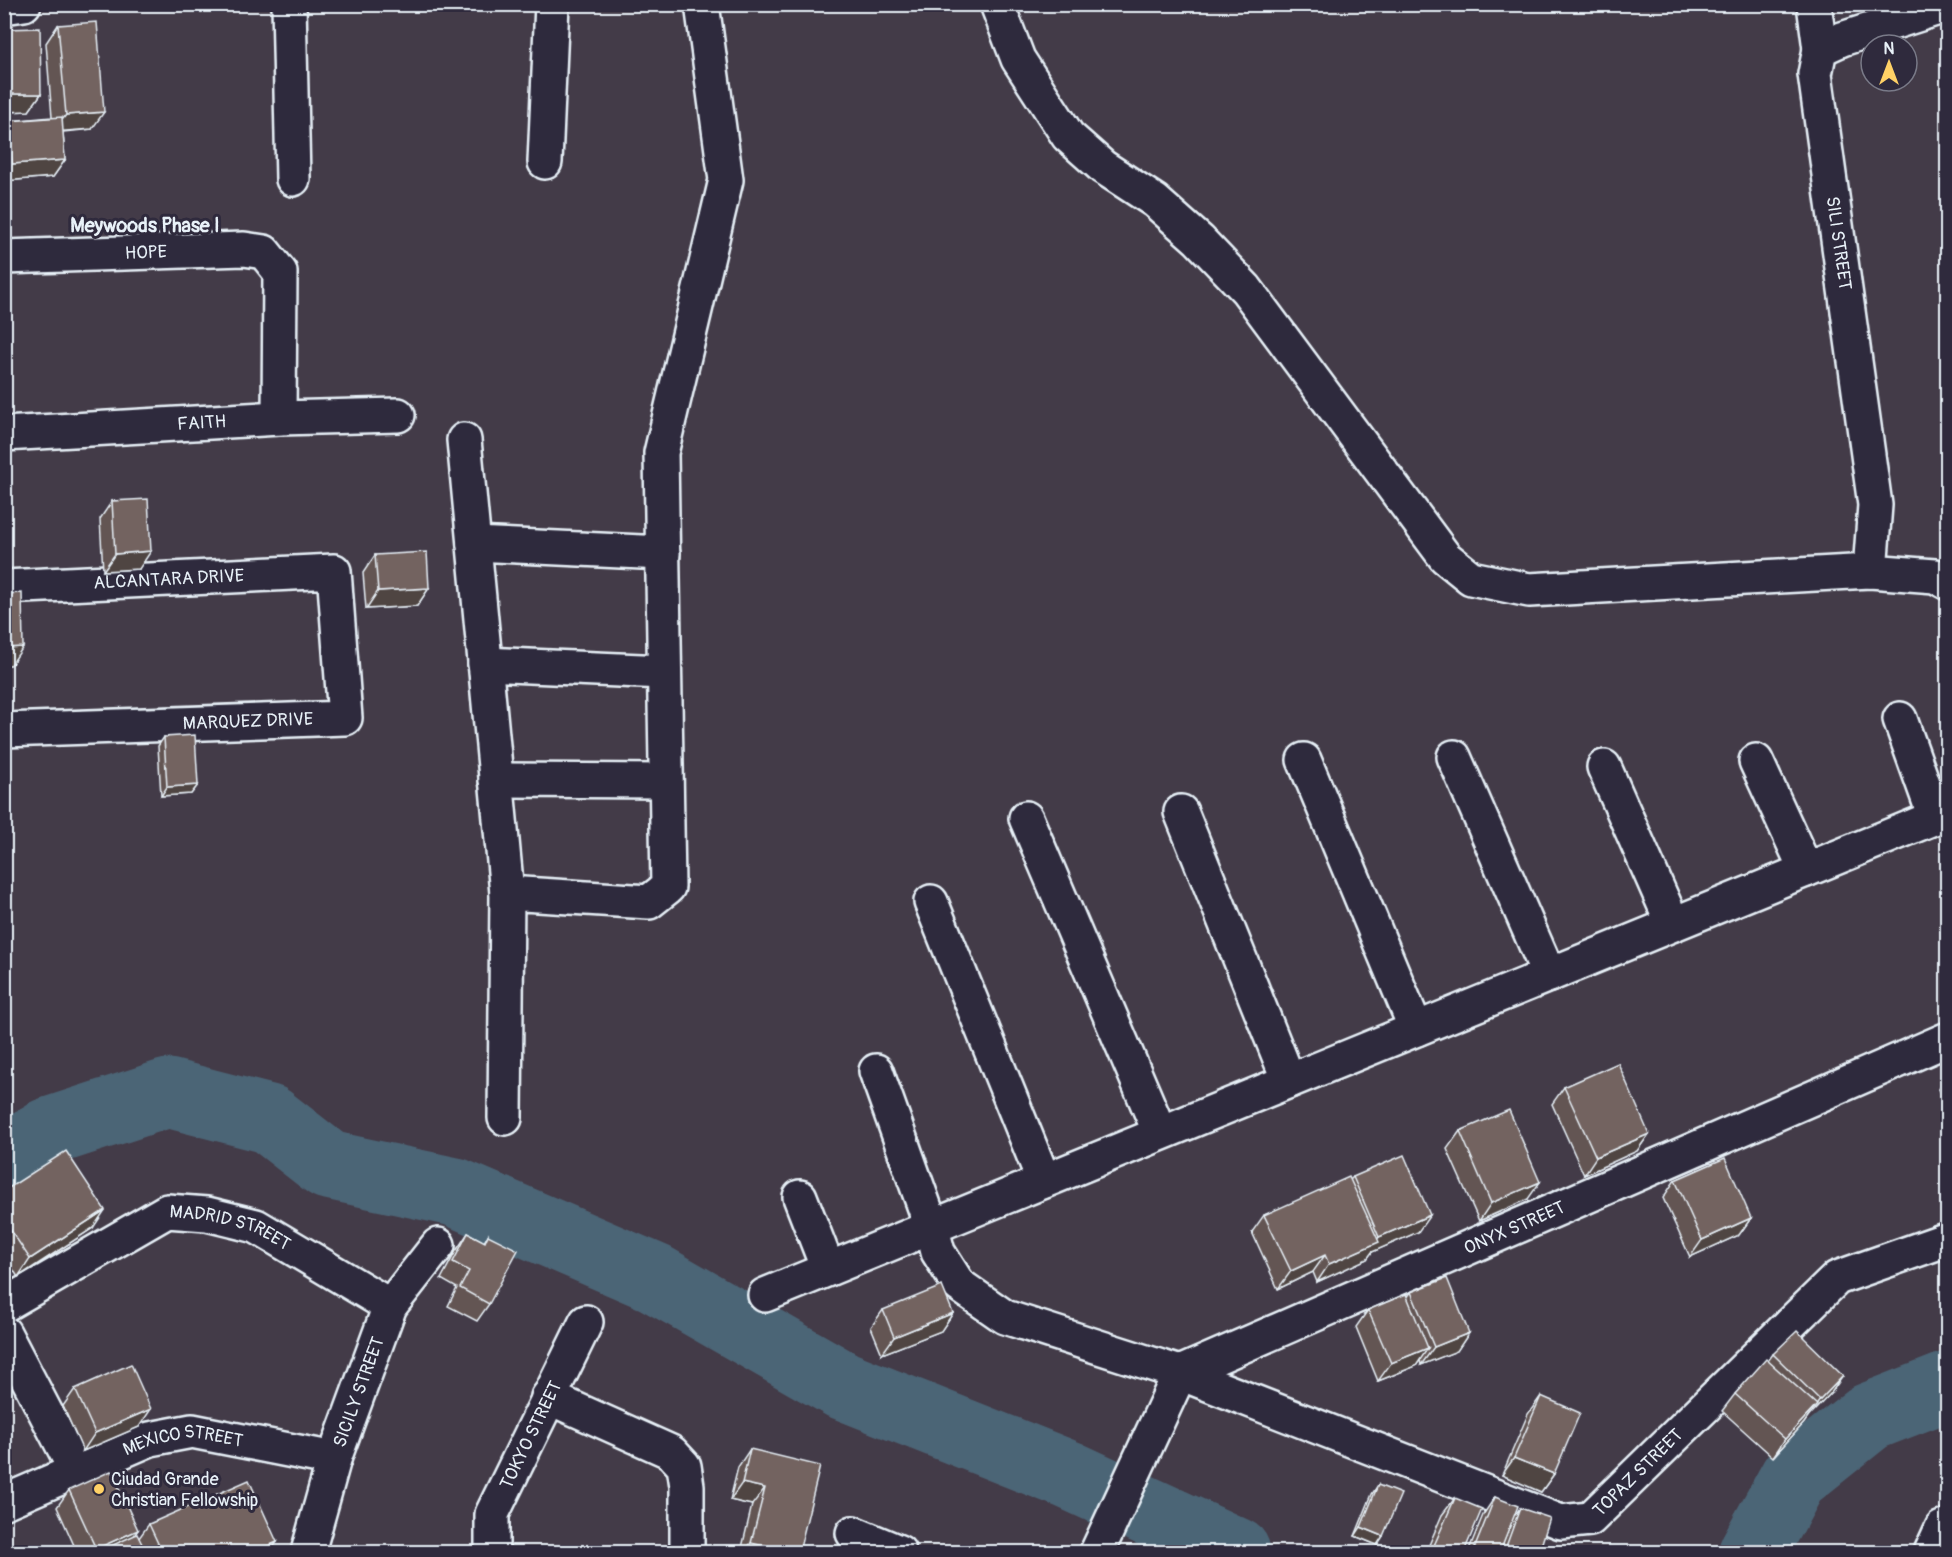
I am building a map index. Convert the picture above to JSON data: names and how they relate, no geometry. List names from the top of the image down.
{
  "streets": {
    "street": [
      "SILI STREET",
      "HOPE",
      "FAITH",
      "ALCANTARA DRIVE",
      "MARQUEZ DRIVE",
      "ONYX STREET",
      "MADRID STREET",
      "SICILY STREET",
      "TOKYO STREET",
      "MEXICO STREET",
      "TOPAZ STREET"
    ]
  },
  "crossings": [
    ["HOPE", "FAITH"],
    ["ALCANTARA DRIVE", "MARQUEZ DRIVE"],
    ["ONYX STREET", "TOPAZ STREET"],
    ["MADRID STREET", "SICILY STREET"],
    ["SICILY STREET", "MEXICO STREET"]
  ],
  "districts": ["Meywoods Phase I"],
  "places": ["Ciudad Grande Christian Fellowship"],
  "north": "top"
}
